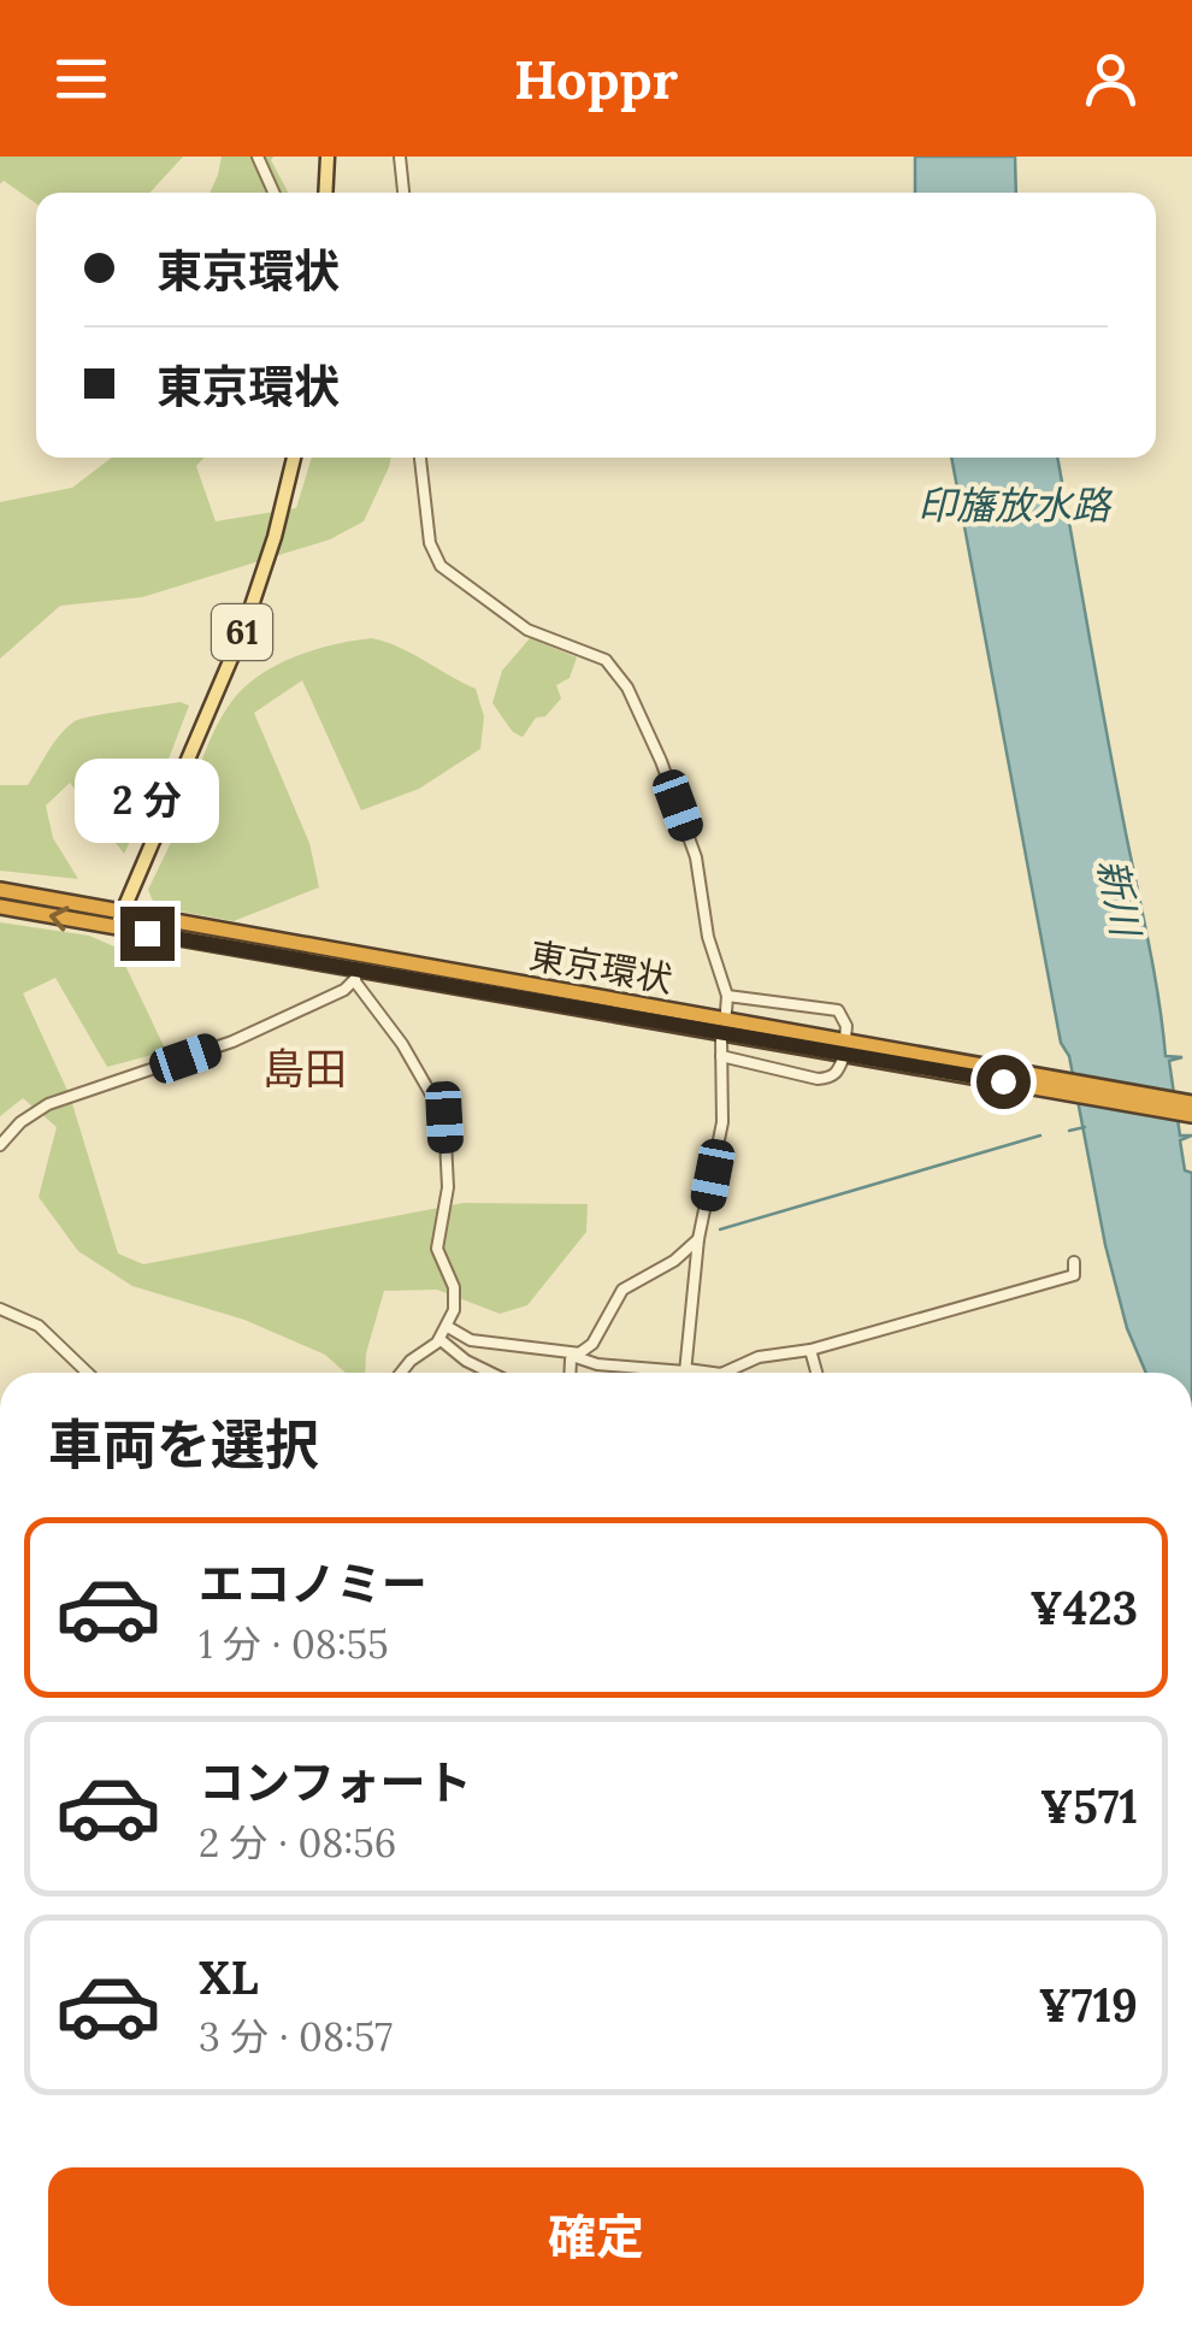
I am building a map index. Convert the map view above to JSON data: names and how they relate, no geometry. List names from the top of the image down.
{
  "streets": {
    "highway": ["東京環状"],
    "main road": ["61"]
  },
  "crossings": [
    ["61", "東京環状"]
  ],
  "districts": ["島田"],
  "water": ["印旛放水路", "新川"],
  "page": {
    "header": "Hoppr",
    "banner": ["東京環状", "東京環状"],
    "bubble": "2 分",
    "heading": "車両を選択",
    "list": [
      {
        "name": "エコノミー",
        "note": "1 分 · 08:55",
        "value": "¥423"
      },
      {
        "name": "コンフォート",
        "note": "2 分 · 08:56",
        "value": "¥571"
      },
      {
        "name": "XL",
        "note": "3 分 · 08:57",
        "value": "¥719"
      }
    ],
    "buttons": "確定"
  }
}
